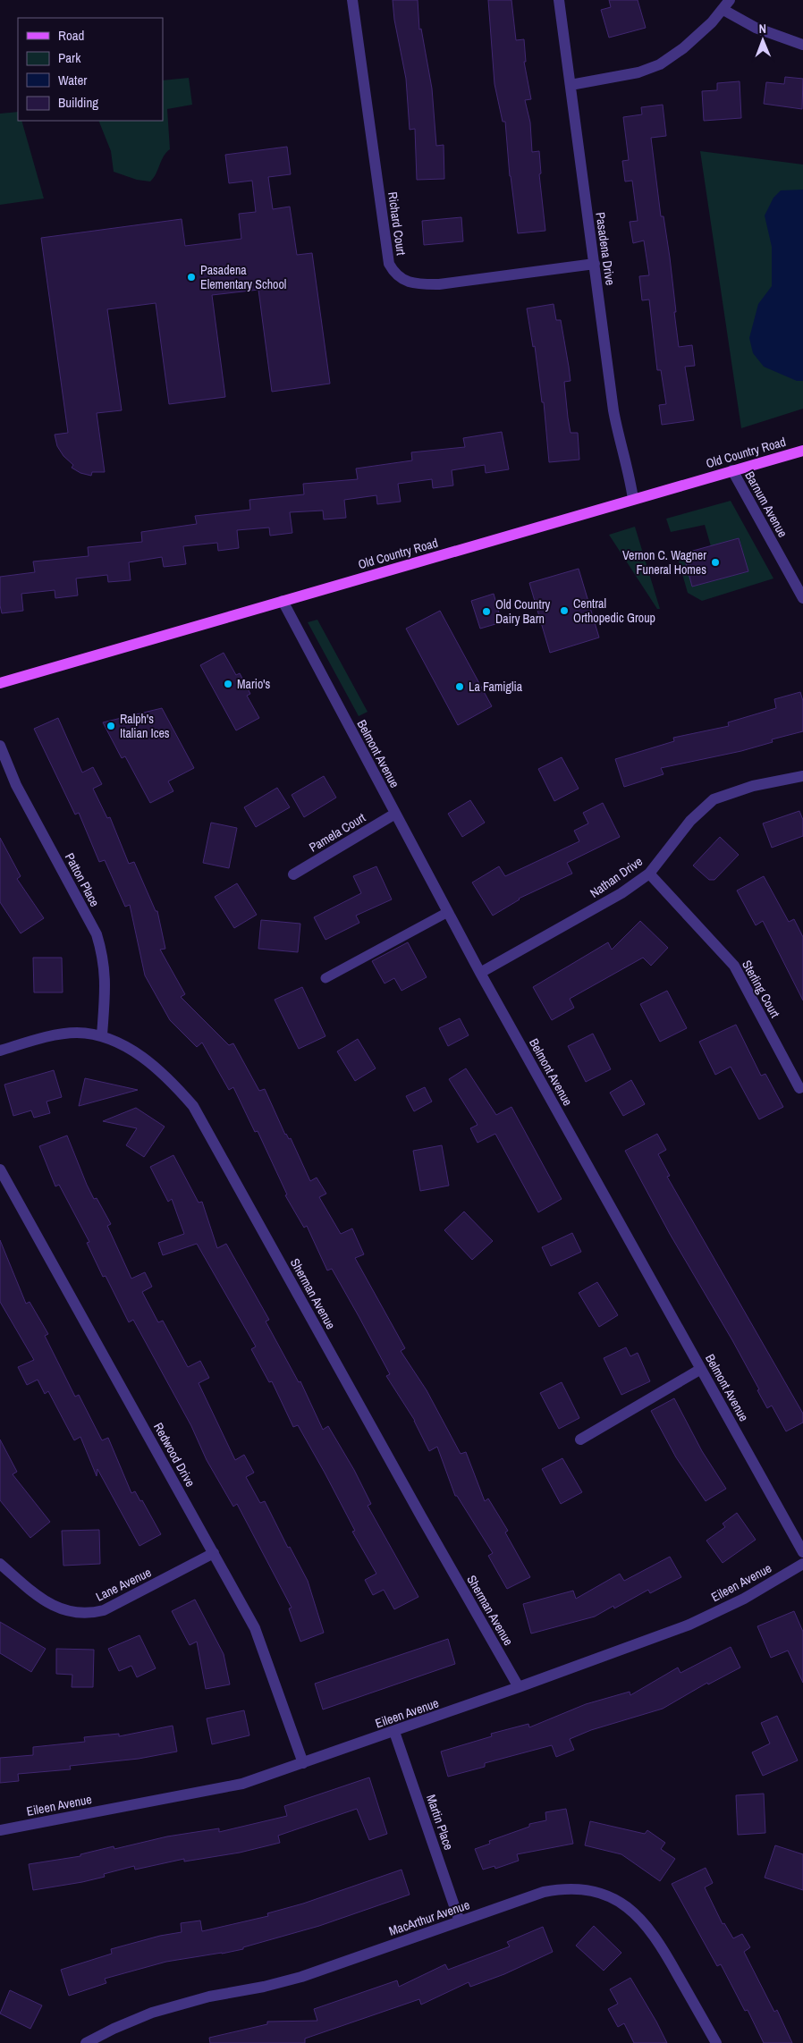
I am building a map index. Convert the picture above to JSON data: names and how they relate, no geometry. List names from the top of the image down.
{
  "streets": {
    "main road": ["Old Country Road"],
    "street": [
      "Richard Court",
      "Pasadena Drive",
      "Barnum Avenue",
      "Belmont Avenue",
      "Pamela Court",
      "Nathan Drive",
      "Patton Place",
      "Sterling Court",
      "Sherman Avenue",
      "Redwood Drive",
      "Eileen Avenue",
      "Lane Avenue",
      "Martin Place",
      "MacArthur Avenue"
    ]
  },
  "crossings": [
    ["Richard Court", "Pasadena Drive"],
    ["Pasadena Drive", "Old Country Road"],
    ["Old Country Road", "Barnum Avenue"],
    ["Old Country Road", "Belmont Avenue"],
    ["Belmont Avenue", "Pamela Court"],
    ["Belmont Avenue", "Nathan Drive"],
    ["Nathan Drive", "Sterling Court"],
    ["Patton Place", "Sherman Avenue"],
    ["Sherman Avenue", "Eileen Avenue"],
    ["Redwood Drive", "Eileen Avenue"],
    ["Redwood Drive", "Lane Avenue"],
    ["Eileen Avenue", "Martin Place"],
    ["Martin Place", "MacArthur Avenue"]
  ],
  "places": [
    "Pasadena Elementary School",
    "Vernon C. Wagner Funeral Homes",
    "Central Orthopedic Group",
    "Old Country Dairy Barn",
    "Mario's",
    "La Famiglia",
    "Ralph's Italian Ices"
  ],
  "legend": [
    "Road",
    "Park",
    "Water",
    "Building"
  ],
  "north": "top"
}
